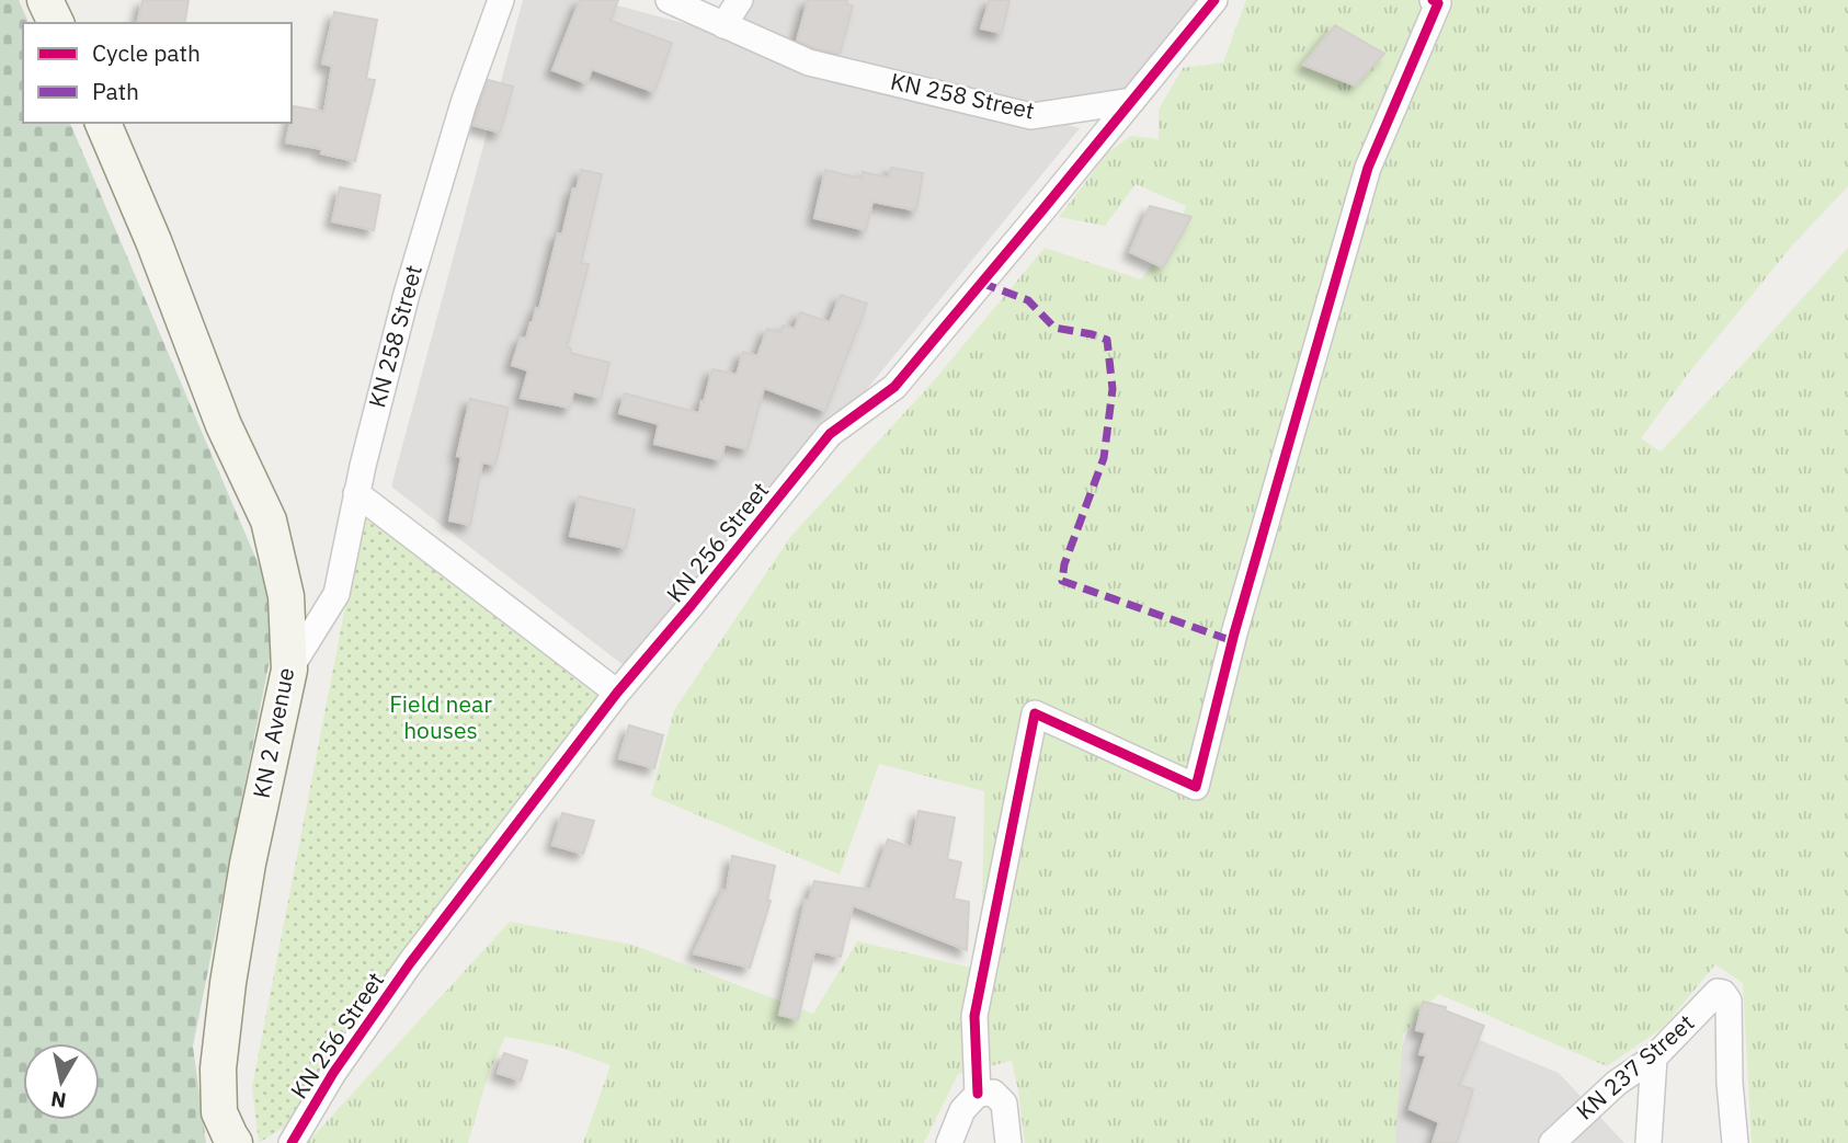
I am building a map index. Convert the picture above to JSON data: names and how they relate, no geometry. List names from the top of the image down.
{
  "streets": {
    "main road": ["KN 2 Avenue"],
    "street": ["KN 258 Street", "KN 256 Street", "KN 237 Street"]
  },
  "crossings": [
    ["KN 258 Street", "KN 256 Street"],
    ["KN 258 Street", "KN 2 Avenue"]
  ],
  "parks": ["Field near houses"],
  "legend": ["Cycle path", "Path"],
  "north": "bottom"
}
